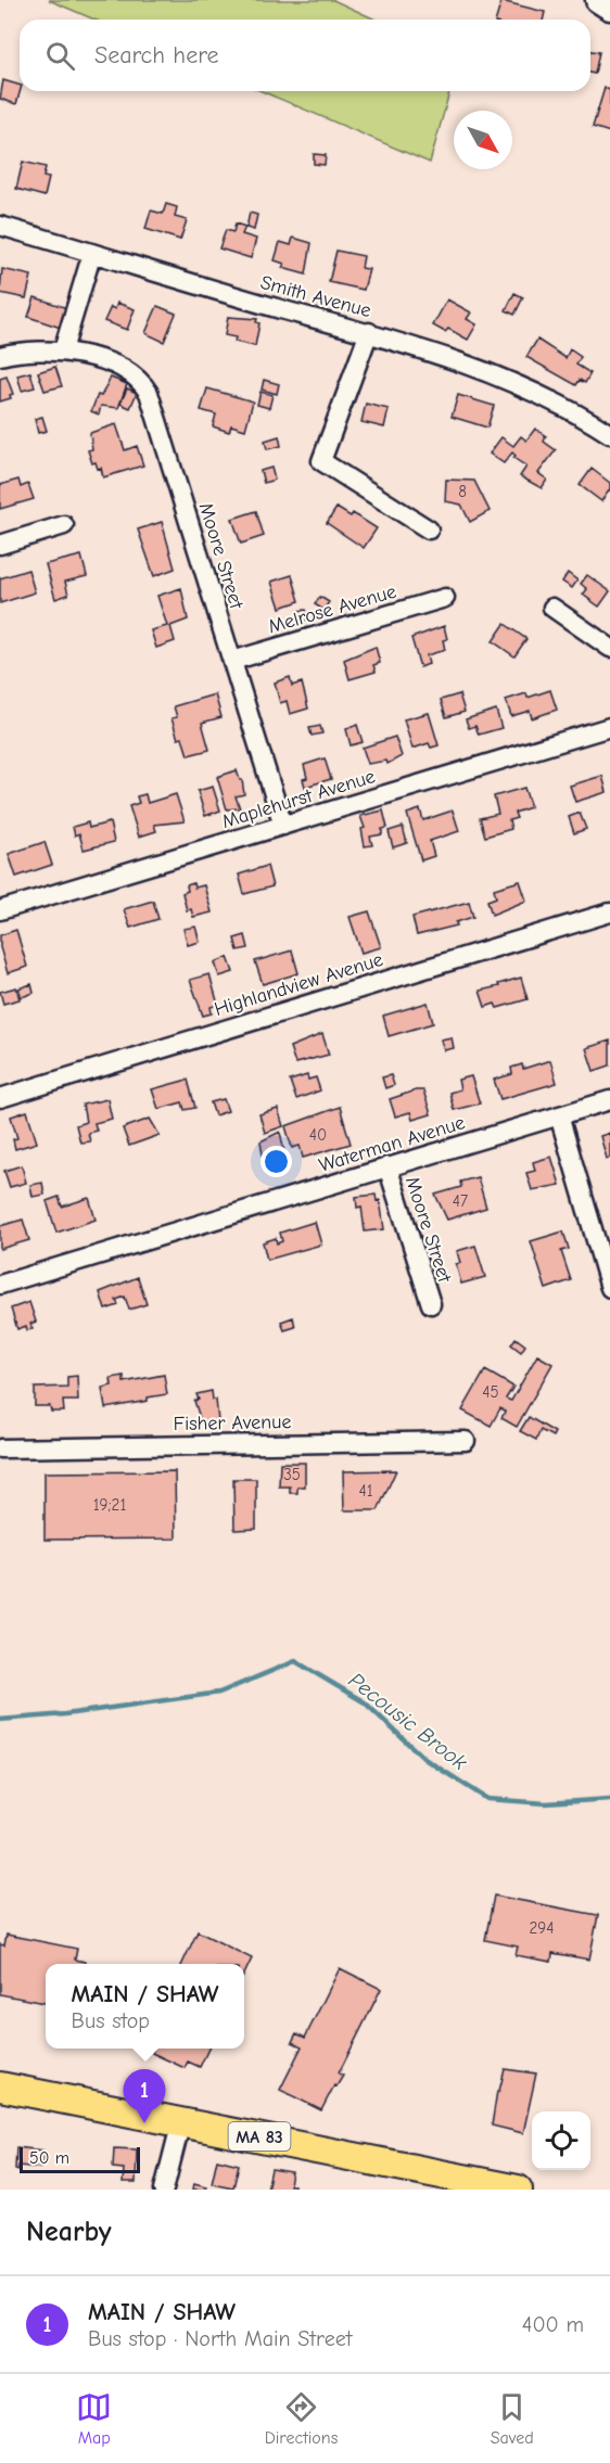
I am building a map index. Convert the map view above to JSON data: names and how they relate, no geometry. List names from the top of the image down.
{
  "streets": {
    "main road": ["MA 83"],
    "street": [
      "Smith Avenue",
      "Moore Street",
      "Melrose Avenue",
      "Maplehurst Avenue",
      "Highlandview Avenue",
      "Waterman Avenue",
      "Fisher Avenue"
    ]
  },
  "crossings": [
    ["Moore Street", "Melrose Avenue"],
    ["Moore Street", "Maplehurst Avenue"],
    ["Moore Street", "Waterman Avenue"]
  ],
  "water": ["Pecousic Brook"],
  "house_numbers": [
    "8",
    "40",
    "47",
    "45",
    "35",
    "41",
    "19;21",
    "294"
  ],
  "scale_bar": "50 m",
  "north": "bottom right",
  "page": {
    "search": "Search here",
    "popup": ["MAIN / SHAW", "Bus stop"],
    "pins": "1",
    "scale": "50 m",
    "heading": "Nearby",
    "list": [
      {
        "mark": "1",
        "name": "MAIN / SHAW",
        "note": "Bus stop · North Main Street",
        "value": "400 m"
      }
    ],
    "nav": ["Map", "Directions", "Saved"]
  }
}
